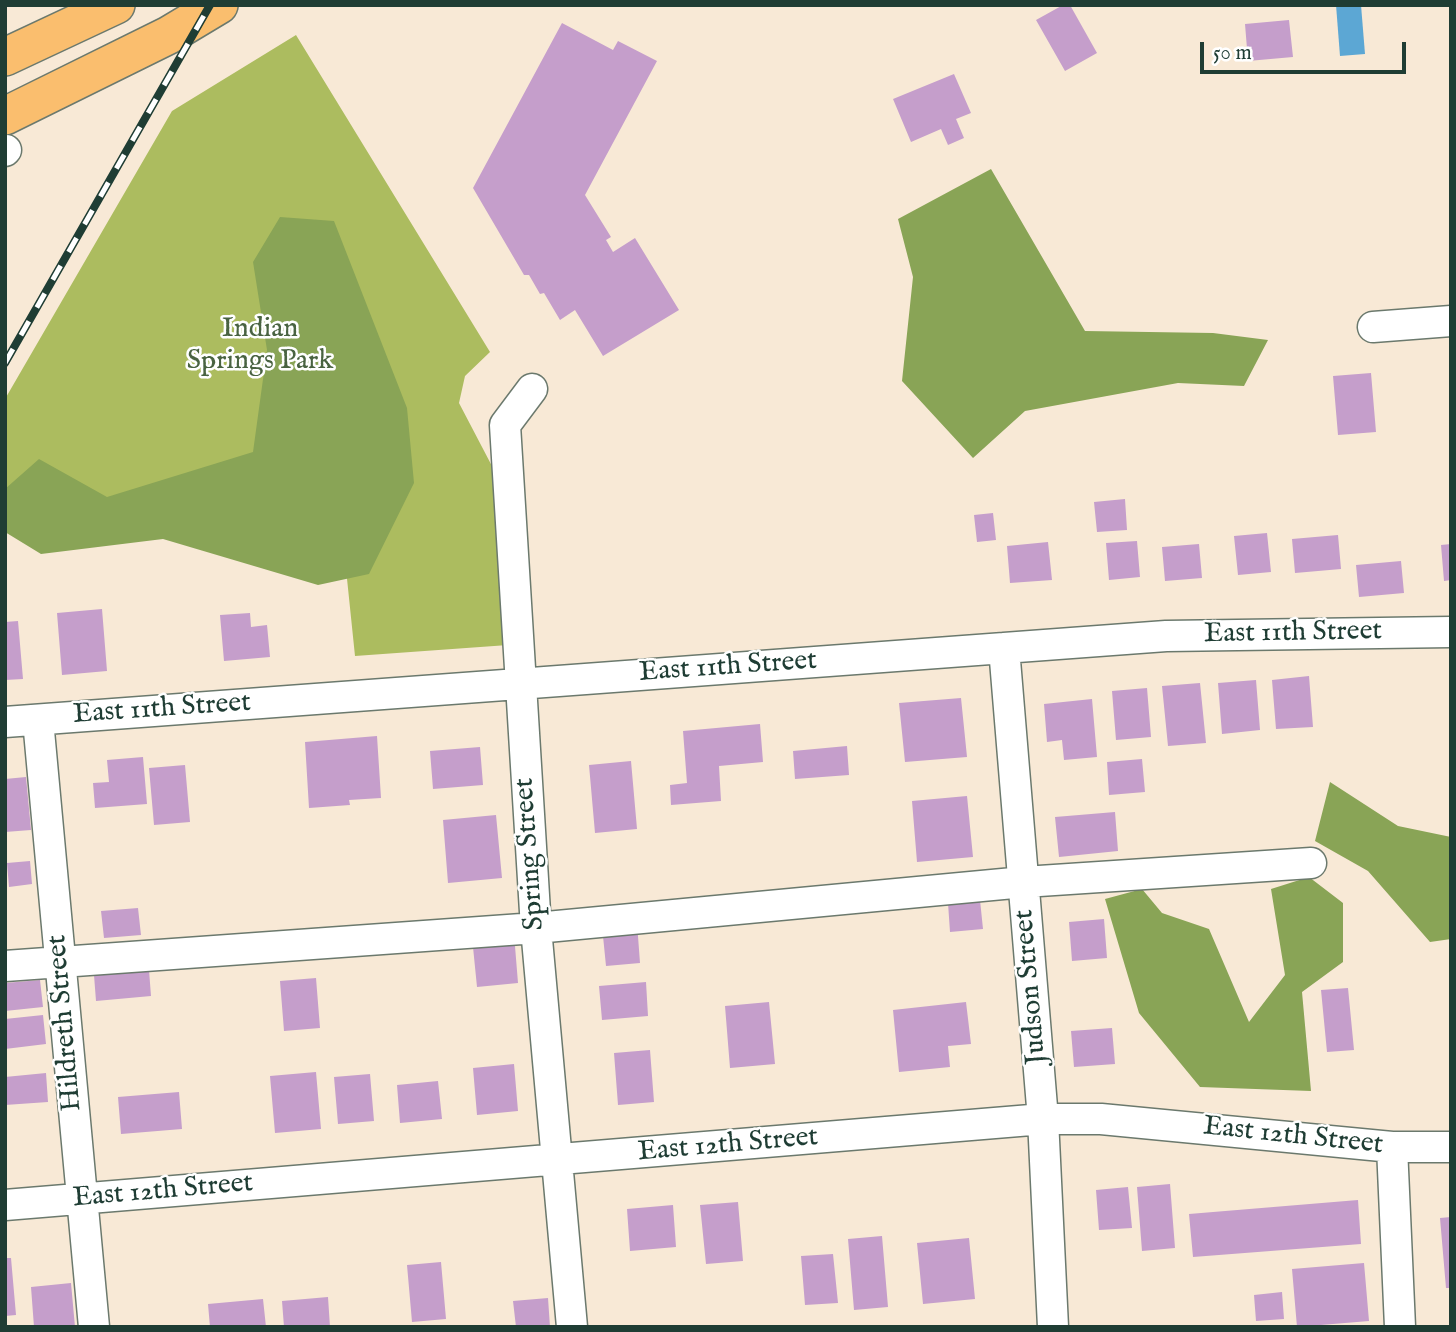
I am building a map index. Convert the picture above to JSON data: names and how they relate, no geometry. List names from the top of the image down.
{
  "streets": {
    "street": [
      "East 11th Street",
      "Spring Street",
      "Judson Street",
      "Hildreth Street",
      "East 12th Street"
    ]
  },
  "crossings": [
    ["East 11th Street", "Spring Street"],
    ["East 11th Street", "Judson Street"],
    ["East 11th Street", "Hildreth Street"],
    ["Spring Street", "East 12th Street"],
    ["Judson Street", "East 12th Street"],
    ["Hildreth Street", "East 12th Street"]
  ],
  "parks": ["Indian Springs Park"],
  "scale_bar": "50 m"
}
